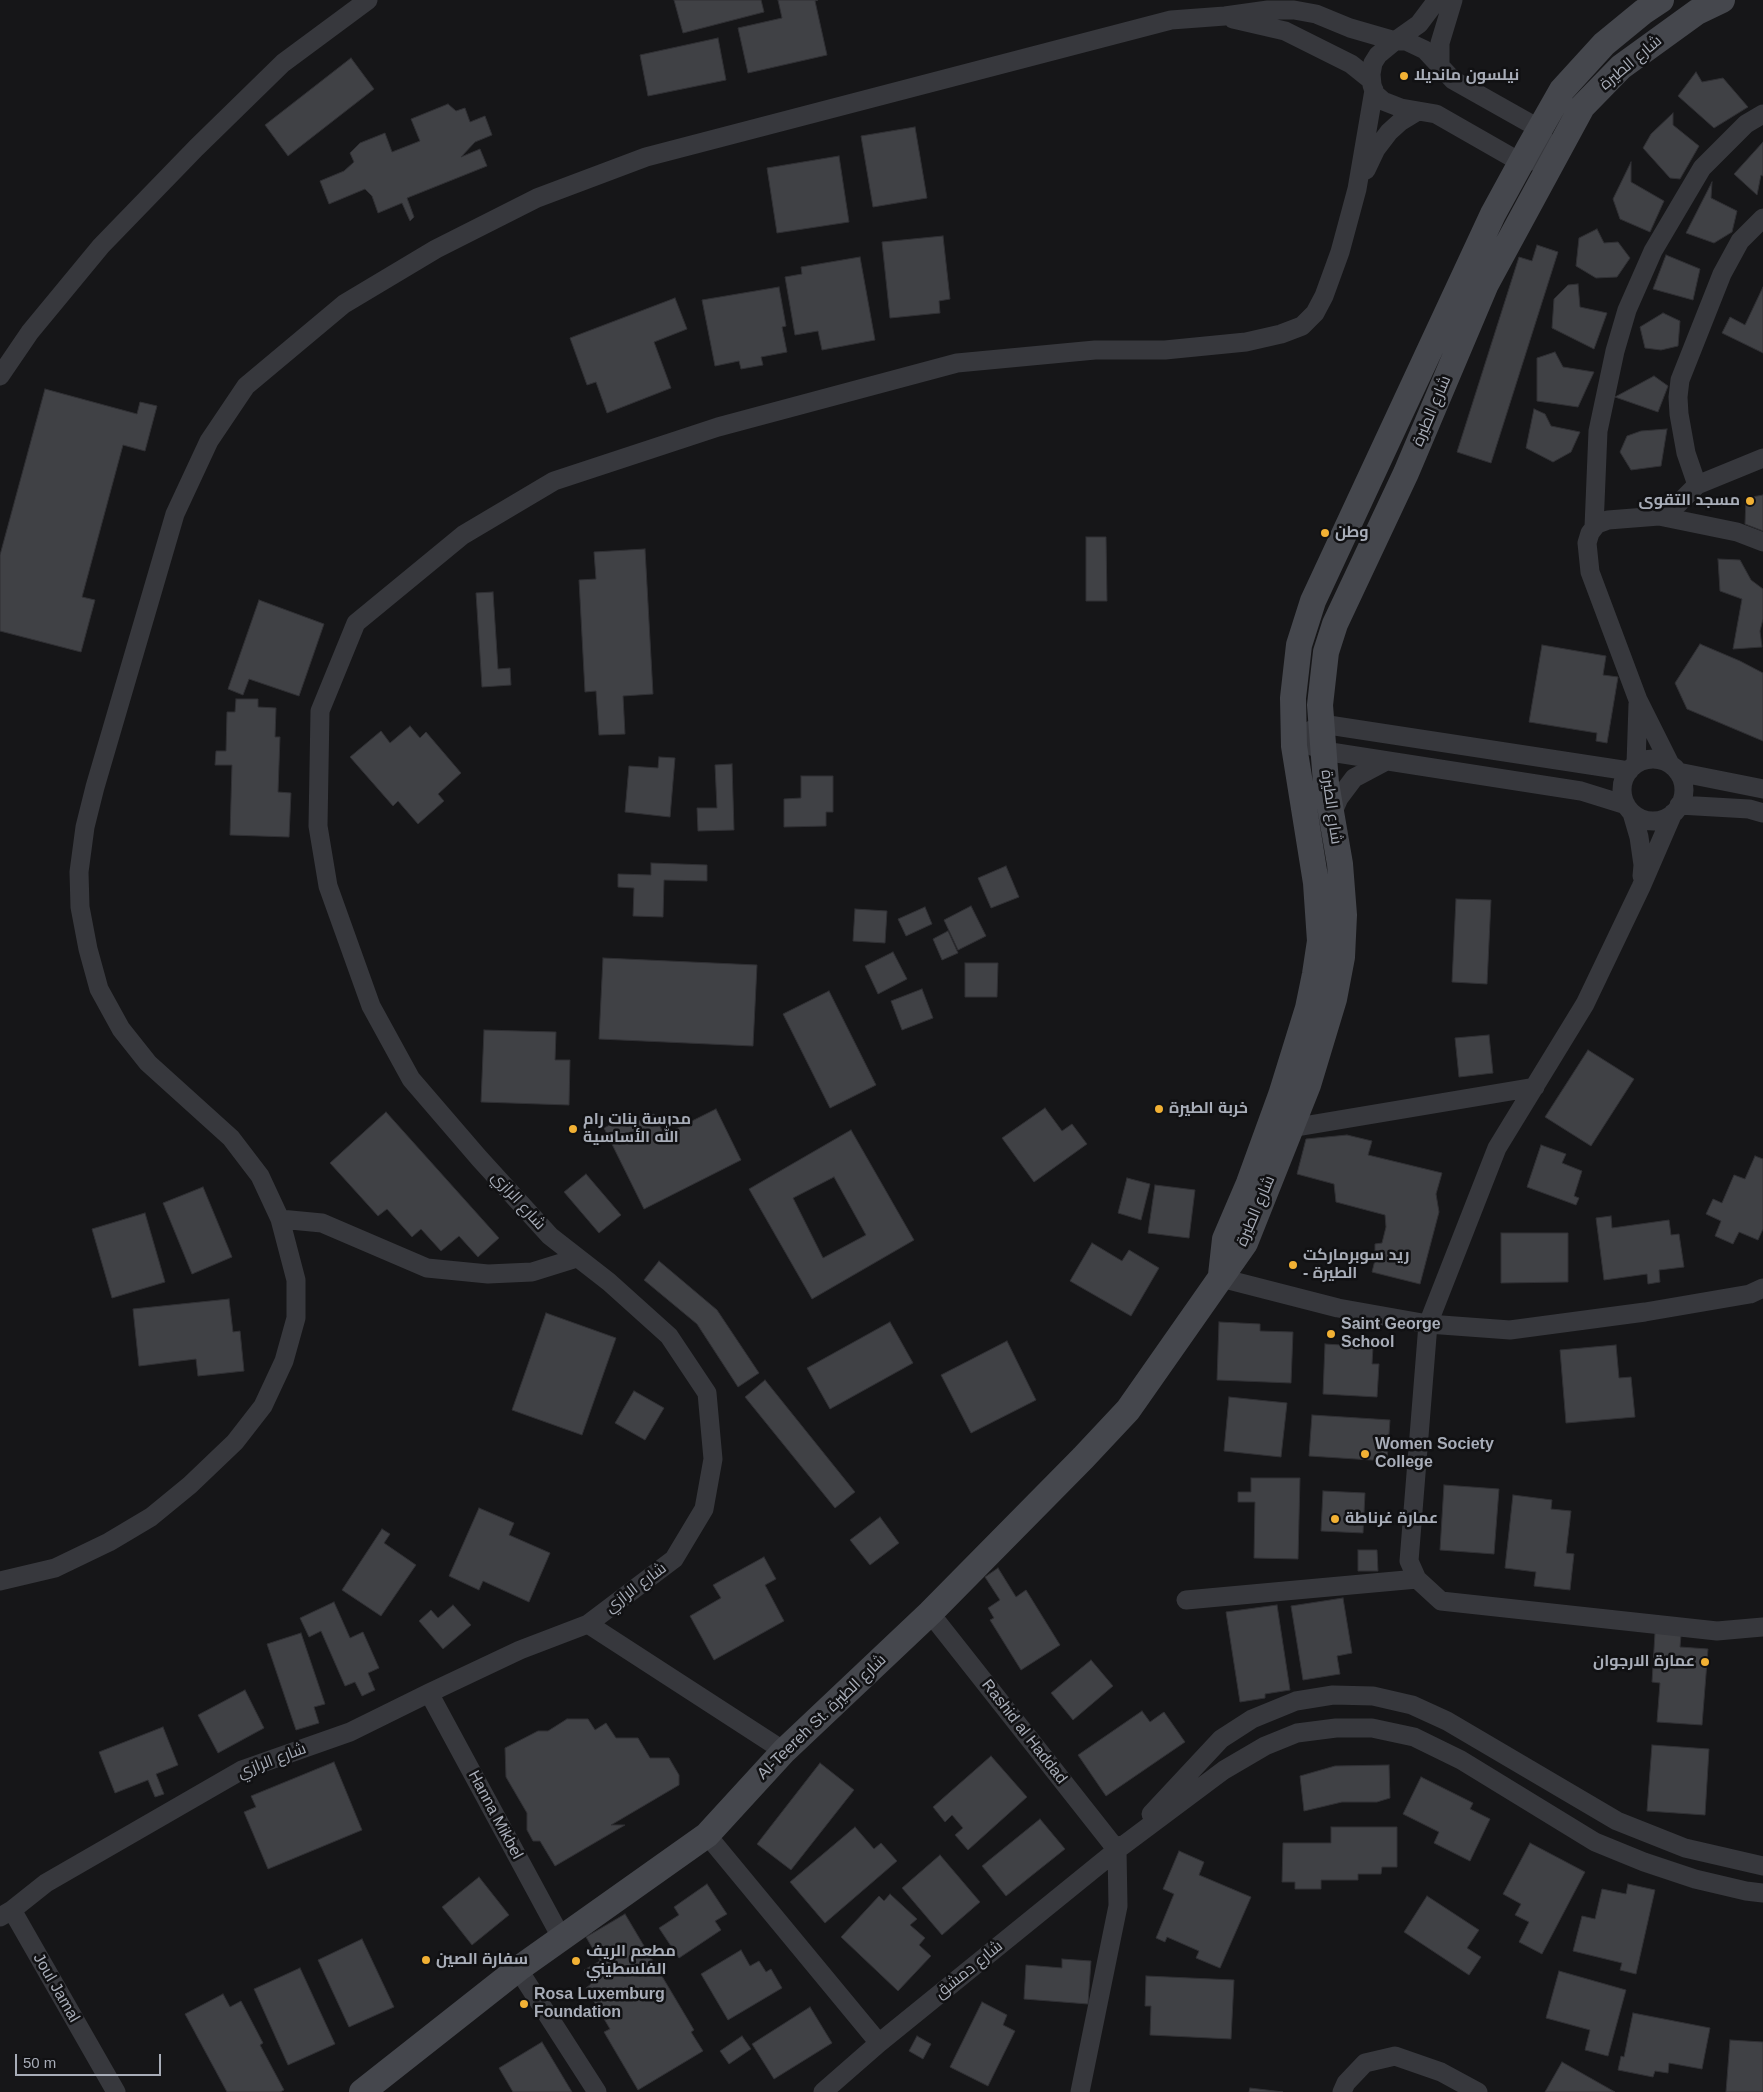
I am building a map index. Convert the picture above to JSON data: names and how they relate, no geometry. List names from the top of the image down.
{
  "streets": {
    "main road": ["شارع الطيرة", "Al-Teereh St. شارع الطيرة"],
    "street": [
      "شارع الرازي",
      "Rashid al Haddad",
      "Hanna Mikbel",
      "شارع دمشق",
      "Joul Jamal"
    ]
  },
  "crossings": [
    ["شارع الطيرة", "Al-Teereh St. شارع الطيرة"],
    ["شارع الرازي", "Hanna Mikbel"],
    ["شارع الرازي", "Joul Jamal"],
    ["Al-Teereh St. شارع الطيرة", "Rashid al Haddad"],
    ["Al-Teereh St. شارع الطيرة", "Hanna Mikbel"],
    ["Rashid al Haddad", "شارع دمشق"]
  ],
  "places": [
    "نيلسون مانديلا",
    "مسجد التقوى",
    "وطن",
    "خربة الطيرة",
    "مدرسة بنات رام الله الأساسية",
    "ريد سوبرماركت - الطيرة",
    "Saint George School",
    "Women Society College",
    "عمارة غرناطة",
    "عمارة الارجوان",
    "سفارة الصين",
    "مطعم الريف الفلسطيني",
    "Rosa Luxemburg Foundation"
  ],
  "scale_bar": "50 m"
}
